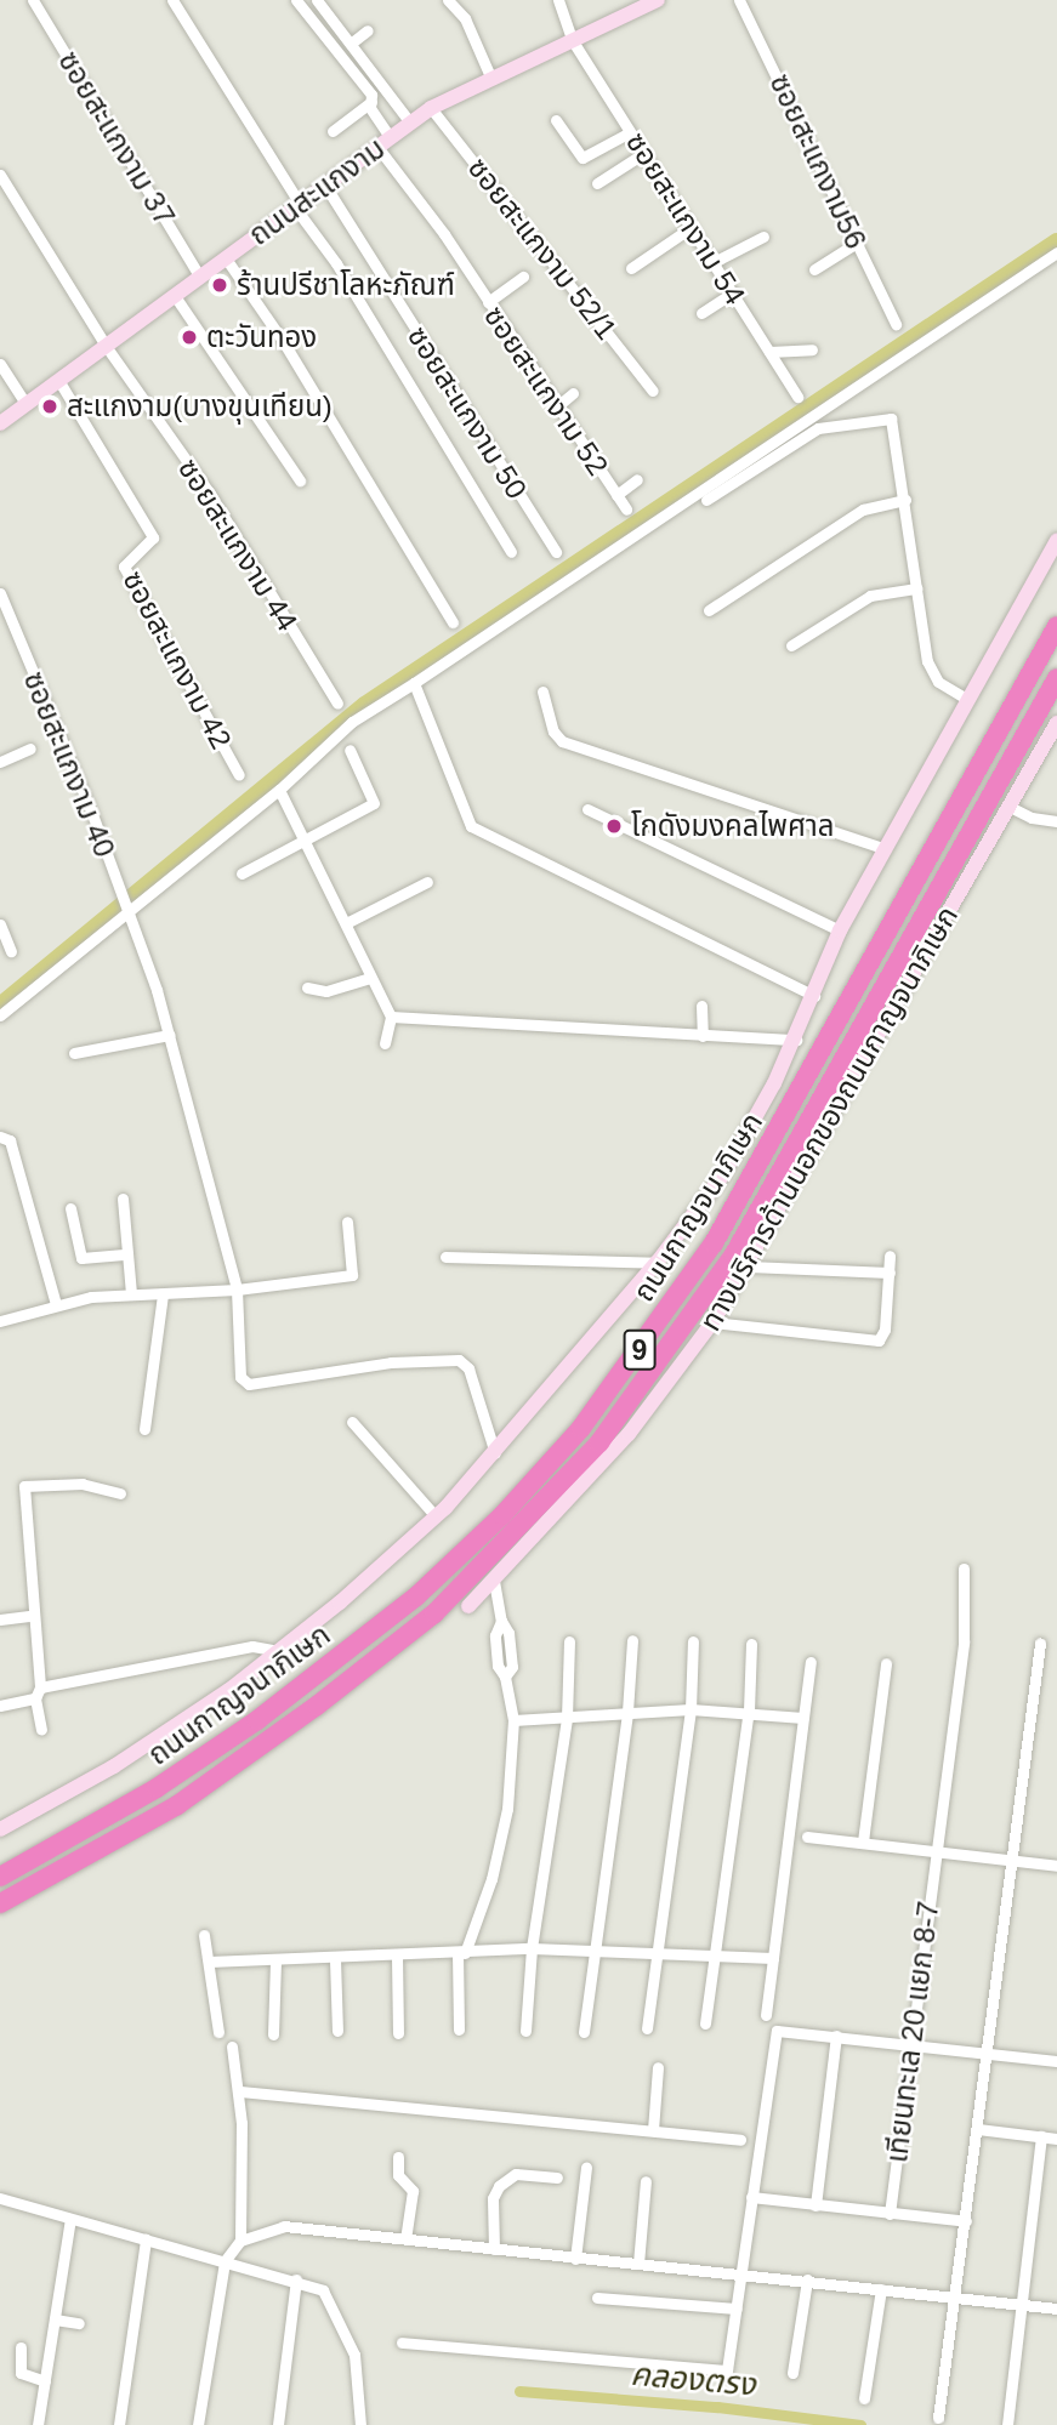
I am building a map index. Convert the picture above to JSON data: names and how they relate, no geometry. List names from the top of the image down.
{
  "streets": {
    "highway": ["ถนนกาญจนาภิเษก", "9"],
    "main road": ["ถนนสะแกงาม", "ทางบริการด้านนอกของถนนกาญจนาภิเษก"],
    "street": [
      "ซอยสะแกงาม 37",
      "ซอยสะแกงาม56",
      "ซอยสะแกงาม 54",
      "ซอยสะแกงาม 52/1",
      "ซอยสะแกงาม 52",
      "ซอยสะแกงาม 50",
      "ซอยสะแกงาม 44",
      "ซอยสะแกงาม 42",
      "ซอยสะแกงาม 40",
      "เทียนทะเล 20 แยก 8-7"
    ]
  },
  "crossings": [
    ["ซอยสะแกงาม 37", "ถนนสะแกงาม"],
    ["ถนนสะแกงาม", "ซอยสะแกงาม 54"],
    ["ถนนสะแกงาม", "ซอยสะแกงาม 52/1"],
    ["ถนนสะแกงาม", "ซอยสะแกงาม 52"],
    ["ถนนสะแกงาม", "ซอยสะแกงาม 50"],
    ["ถนนสะแกงาม", "ซอยสะแกงาม 44"],
    ["ถนนสะแกงาม", "ซอยสะแกงาม 42"]
  ],
  "water": ["คลองตรง"],
  "places": [
    "ร้านปรีชาโลหะภัณฑ์",
    "ตะวันทอง",
    "สะแกงาม(บางขุนเทียน)",
    "โกดังมงคลไพศาล"
  ]
}
